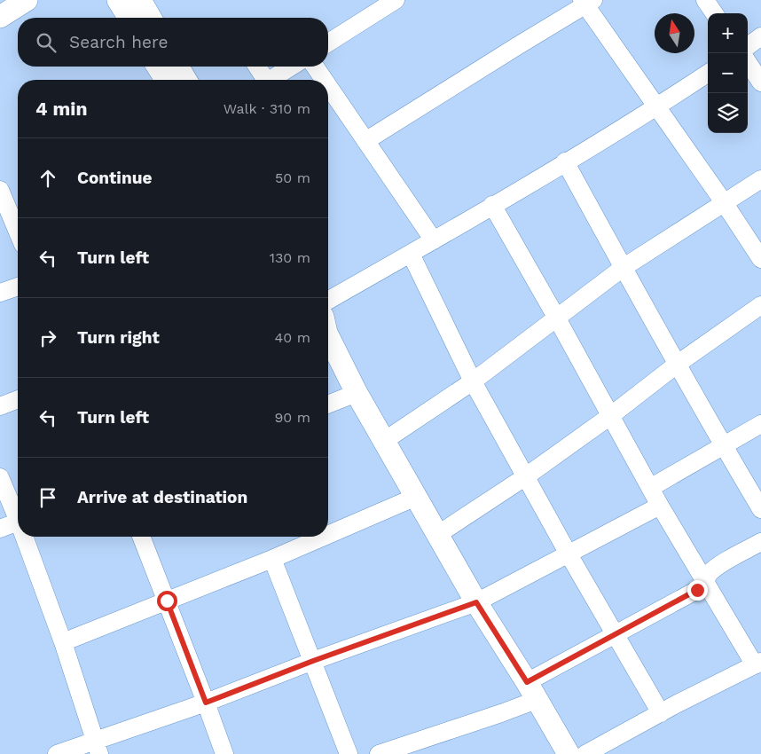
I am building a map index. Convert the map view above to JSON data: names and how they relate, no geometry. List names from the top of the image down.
{
  "north": "top",
  "page": {
    "map_buttons": ["+", "−"],
    "search": "Search here",
    "heading": ["4 min", "Walk · 310 m"],
    "list": [
      ["Continue", "50 m"],
      ["Turn left", "130 m"],
      ["Turn right", "40 m"],
      ["Turn left", "90 m"],
      "Arrive at destination"
    ]
  }
}
